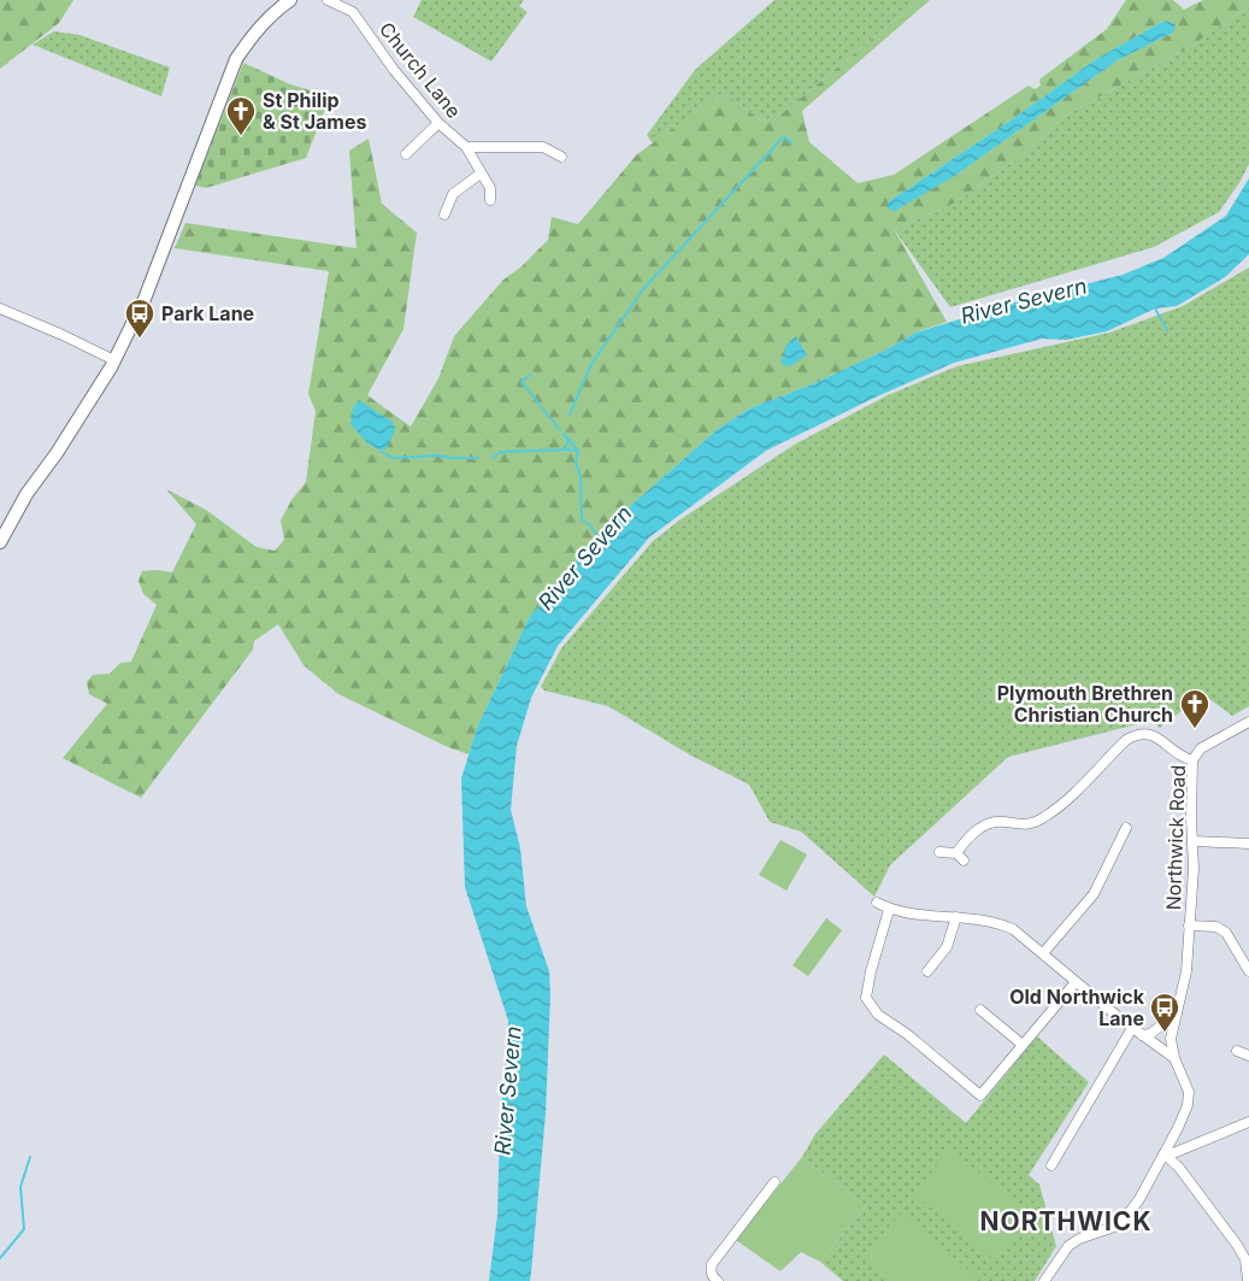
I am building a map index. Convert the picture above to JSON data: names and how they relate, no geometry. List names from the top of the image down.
{
  "streets": {
    "street": ["Church Lane", "Northwick Road"]
  },
  "districts": ["NORTHWICK"],
  "water": ["River Severn"],
  "places": {
    "church": ["St Philip & St James", "Plymouth Brethren Christian Church"],
    "bus stop": ["Park Lane", "Old Northwick Lane"]
  }
}
